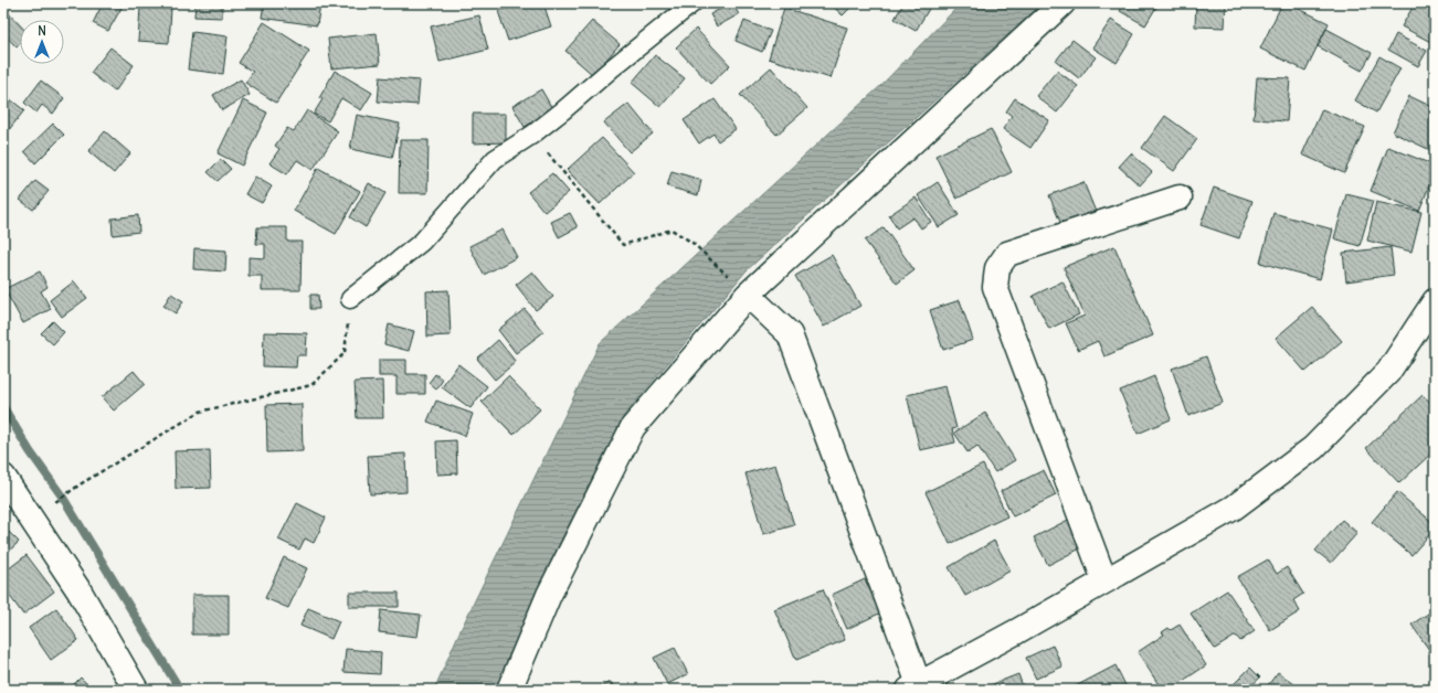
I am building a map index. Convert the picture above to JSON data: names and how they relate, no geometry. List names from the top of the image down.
{
  "north": "top"
}
